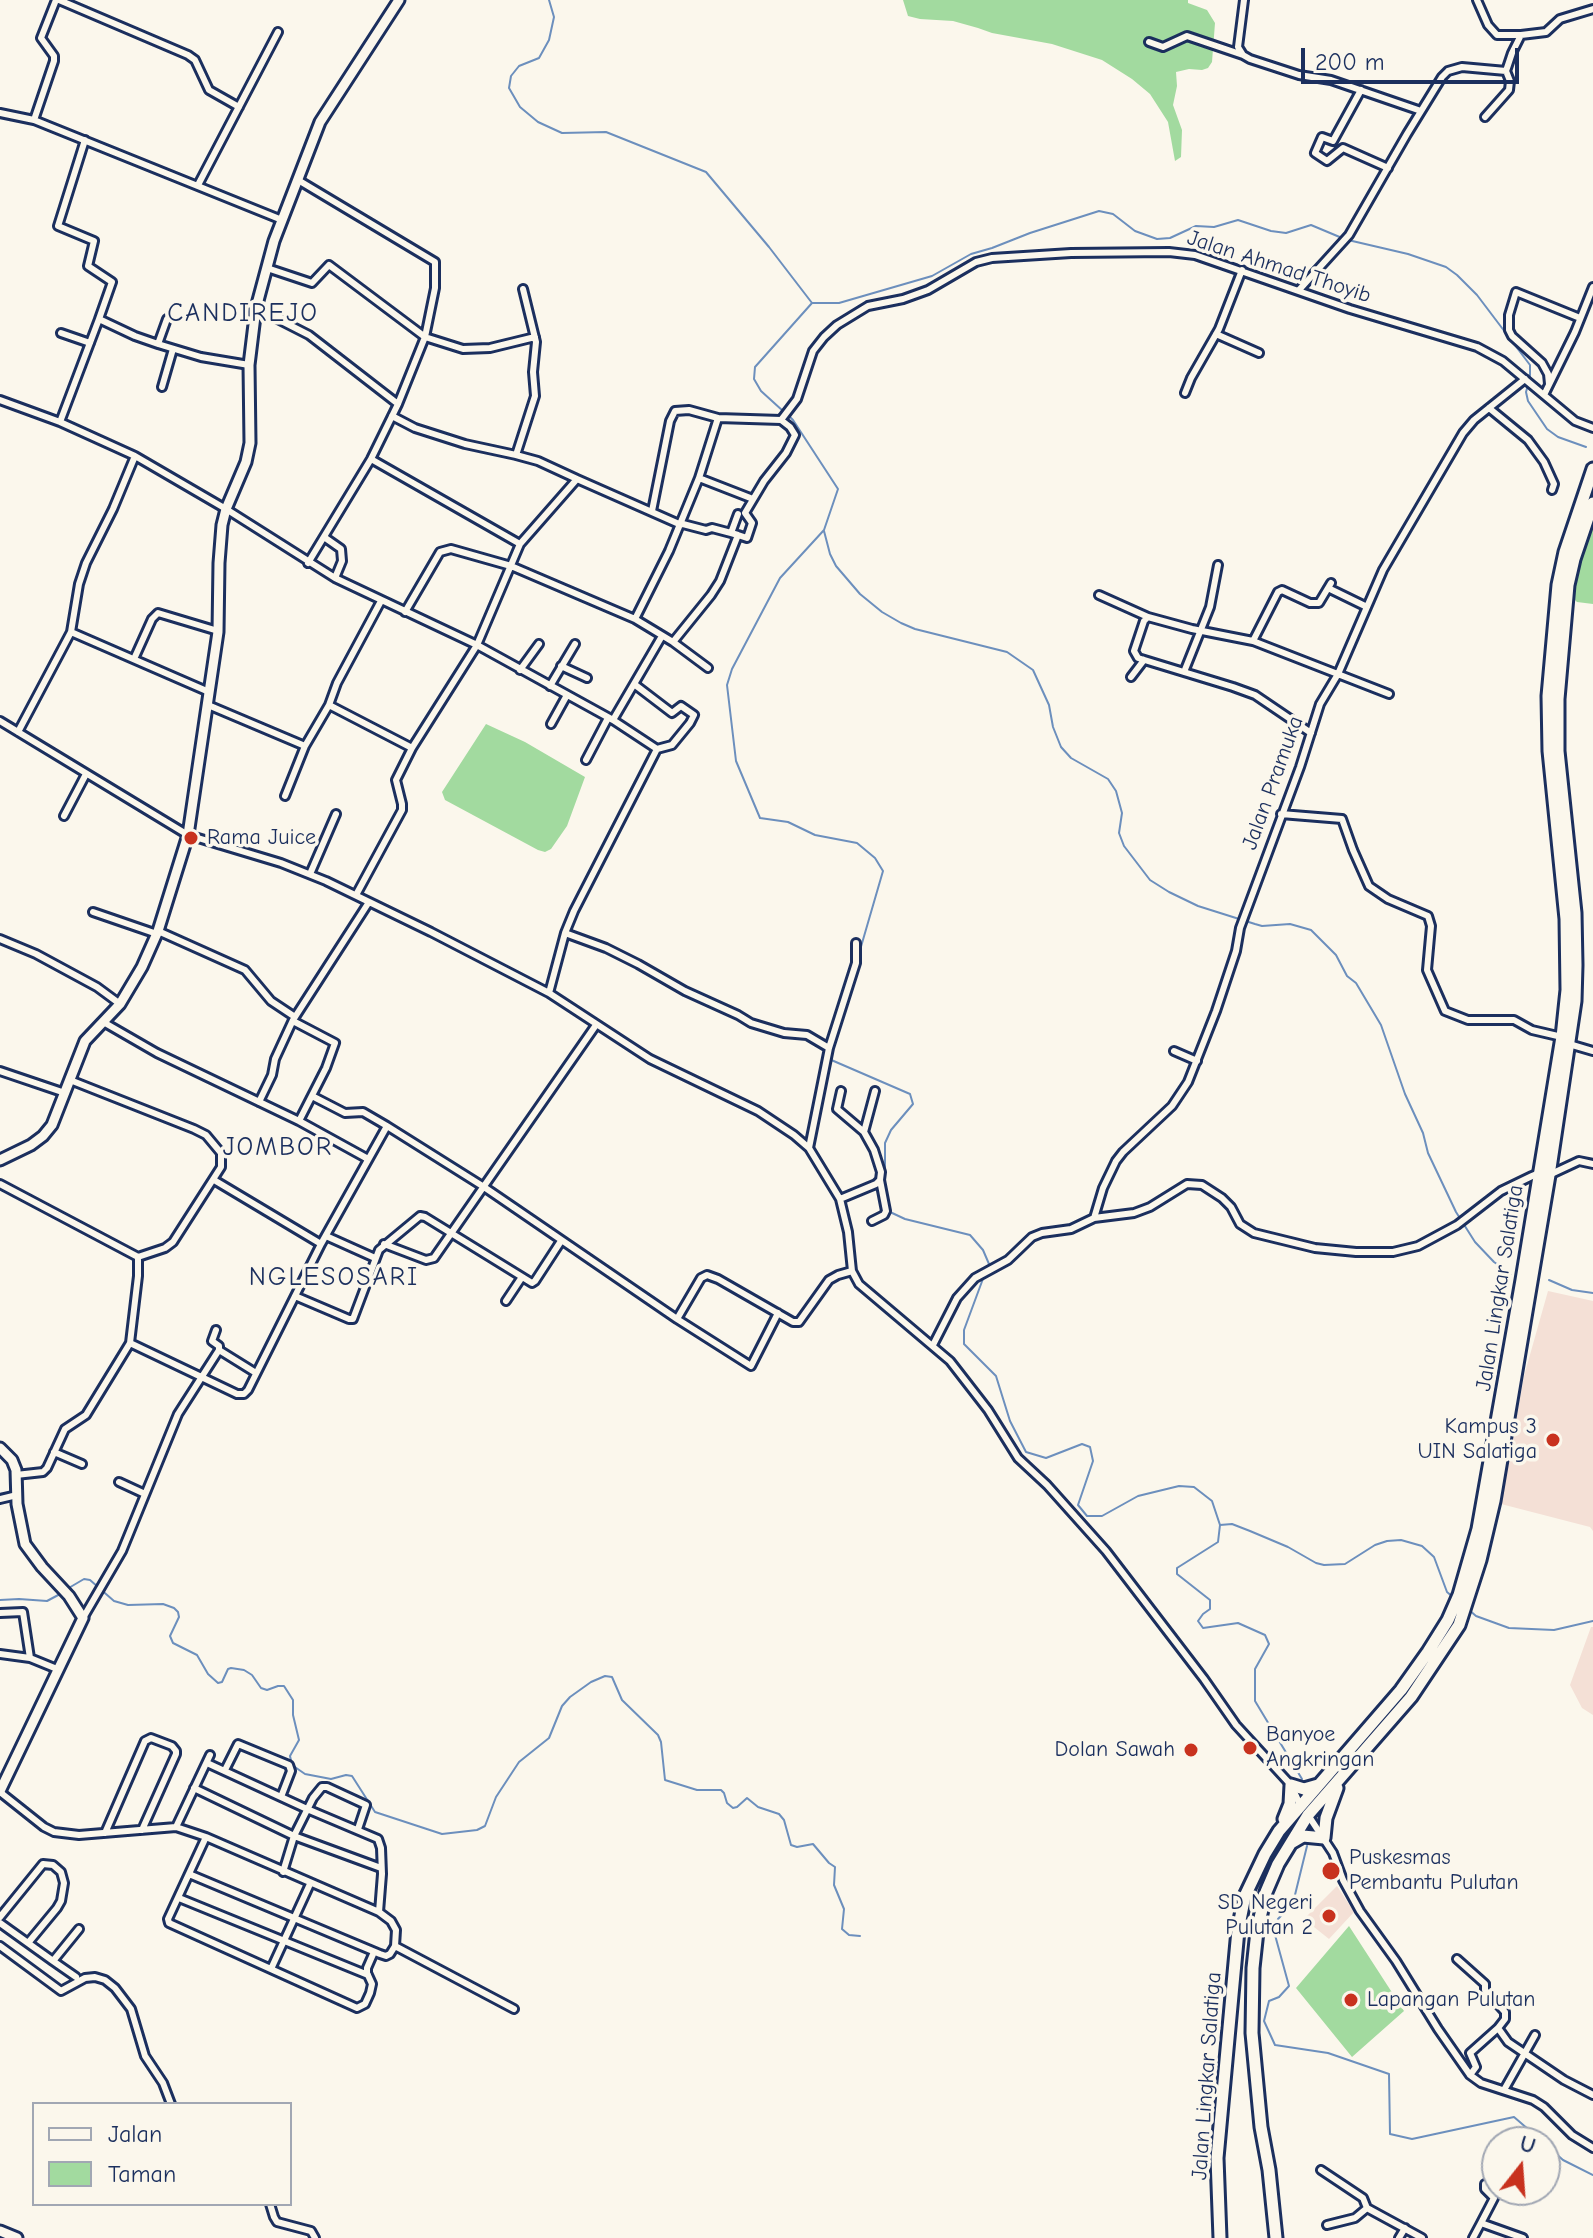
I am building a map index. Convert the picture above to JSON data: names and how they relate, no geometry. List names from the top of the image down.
{
  "streets": {
    "highway": ["Jalan Lingkar Salatiga"],
    "street": ["Jalan Ahmad Thoyib", "Jalan Pramuka"]
  },
  "crossings": [
    ["Jalan Ahmad Thoyib", "Jalan Pramuka"]
  ],
  "districts": ["CANDIREJO", "JOMBOR", "NGLESOSARI"],
  "places": [
    "Rama Juice",
    "Kampus 3 UIN Salatiga",
    "Banyoe Angkringan",
    "Dolan Sawah",
    "Puskesmas Pembantu Pulutan",
    "SD Negeri Pulutan 2",
    "Lapangan Pulutan"
  ],
  "legend": ["Jalan", "Taman"],
  "scale_bar": "200 m",
  "north": "top"
}
